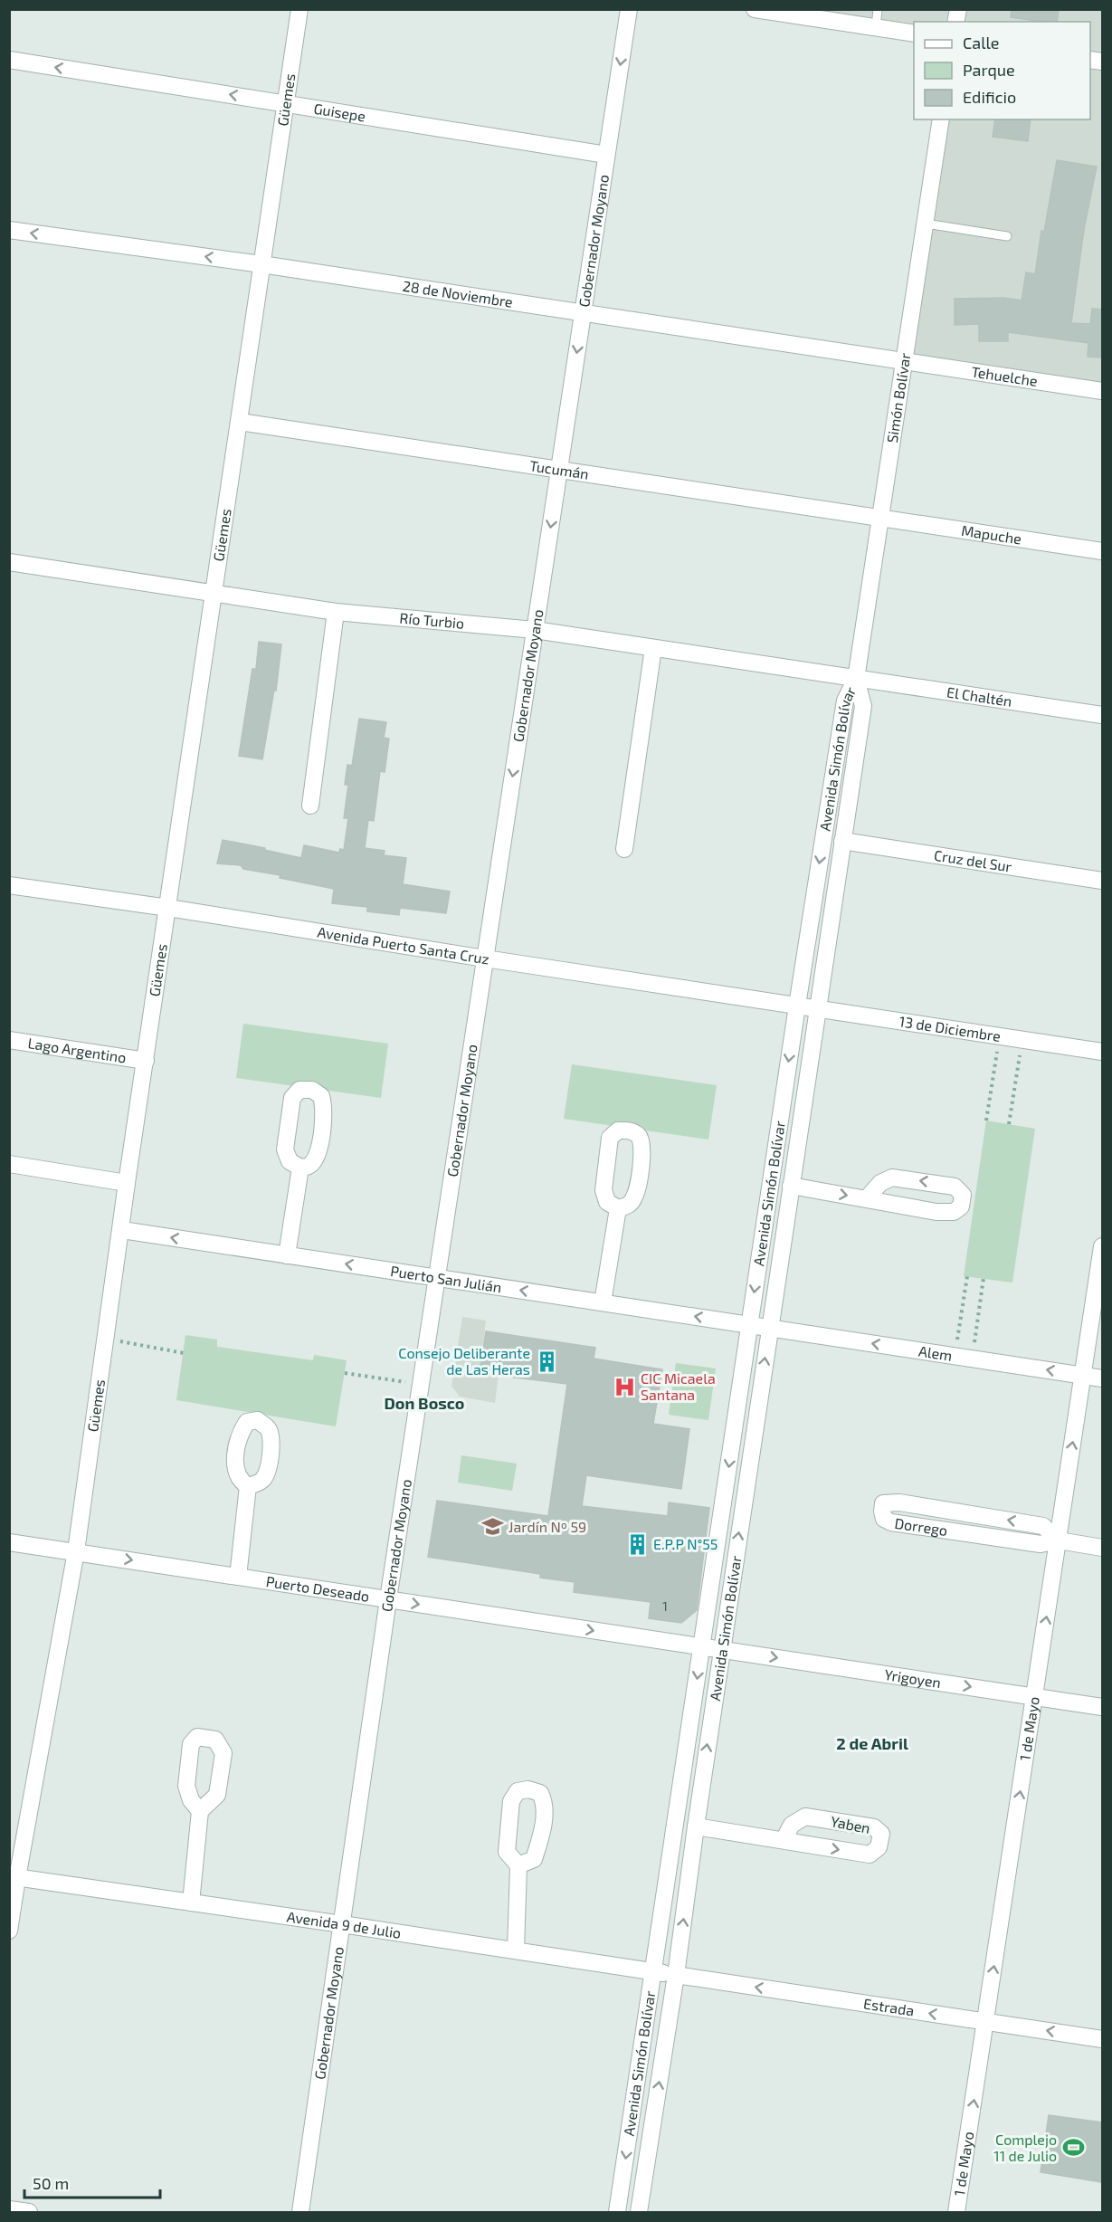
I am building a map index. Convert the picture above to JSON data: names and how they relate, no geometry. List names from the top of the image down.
{
  "streets": {
    "street": [
      "Güemes",
      "Guisepe",
      "Gobernador Moyano",
      "28 de Noviembre",
      "Tehuelche",
      "Simón Bolívar",
      "Tucumán",
      "Mapuche",
      "Río Turbio",
      "El Chaltén",
      "Avenida Simón Bolívar",
      "Cruz del Sur",
      "Avenida Puerto Santa Cruz",
      "13 de Diciembre",
      "Lago Argentino",
      "Puerto San Julián",
      "Alem",
      "Dorrego",
      "Puerto Deseado",
      "Yrigoyen",
      "1 de Mayo",
      "Yaben",
      "Avenida 9 de Julio",
      "Estrada"
    ]
  },
  "crossings": [
    ["Güemes", "Guisepe"],
    ["Güemes", "28 de Noviembre"],
    ["Güemes", "Tucumán"],
    ["Güemes", "Río Turbio"],
    ["Güemes", "Avenida Puerto Santa Cruz"],
    ["Güemes", "Lago Argentino"],
    ["Güemes", "Puerto San Julián"],
    ["Güemes", "Puerto Deseado"],
    ["Güemes", "Avenida 9 de Julio"],
    ["Guisepe", "Gobernador Moyano"],
    ["Gobernador Moyano", "28 de Noviembre"],
    ["Gobernador Moyano", "Tucumán"],
    ["Gobernador Moyano", "Río Turbio"],
    ["Gobernador Moyano", "Avenida Puerto Santa Cruz"],
    ["Gobernador Moyano", "Puerto San Julián"],
    ["Gobernador Moyano", "Puerto Deseado"],
    ["Gobernador Moyano", "Avenida 9 de Julio"],
    ["28 de Noviembre", "Tehuelche"],
    ["28 de Noviembre", "Simón Bolívar"],
    ["Tehuelche", "Simón Bolívar"],
    ["Simón Bolívar", "Tucumán"],
    ["Simón Bolívar", "Mapuche"],
    ["Simón Bolívar", "Río Turbio"],
    ["Simón Bolívar", "El Chaltén"],
    ["Simón Bolívar", "Avenida Simón Bolívar"],
    ["Tucumán", "Mapuche"],
    ["Río Turbio", "El Chaltén"],
    ["Río Turbio", "Avenida Simón Bolívar"],
    ["El Chaltén", "Avenida Simón Bolívar"],
    ["Avenida Simón Bolívar", "Cruz del Sur"],
    ["Avenida Simón Bolívar", "Avenida Puerto Santa Cruz"],
    ["Avenida Simón Bolívar", "13 de Diciembre"],
    ["Avenida Simón Bolívar", "Puerto San Julián"],
    ["Avenida Simón Bolívar", "Alem"],
    ["Avenida Simón Bolívar", "Puerto Deseado"],
    ["Avenida Simón Bolívar", "Yrigoyen"],
    ["Avenida Simón Bolívar", "Yaben"],
    ["Avenida Simón Bolívar", "Avenida 9 de Julio"],
    ["Avenida Simón Bolívar", "Estrada"],
    ["Avenida Puerto Santa Cruz", "13 de Diciembre"],
    ["Puerto San Julián", "Alem"],
    ["Alem", "1 de Mayo"],
    ["Dorrego", "1 de Mayo"],
    ["Puerto Deseado", "Yrigoyen"],
    ["Yrigoyen", "1 de Mayo"],
    ["1 de Mayo", "Estrada"],
    ["Avenida 9 de Julio", "Estrada"]
  ],
  "one_way": [
    "Guisepe",
    "Gobernador Moyano",
    "Puerto San Julián",
    "Alem",
    "Puerto Deseado",
    "Yrigoyen",
    "1 de Mayo",
    "Estrada"
  ],
  "districts": ["Don Bosco", "2 de Abril"],
  "places": {
    "building": ["Consejo Deliberante de Las Heras", "E.P.P N°55"],
    "hospital": ["CIC Micaela Santana"],
    "school or university": ["Jardín Nº 59"],
    "sports": ["Complejo 11 de Julio"]
  },
  "house_numbers": ["1"],
  "legend": ["Calle", "Parque", "Edificio"],
  "scale_bar": "50 m"
}
